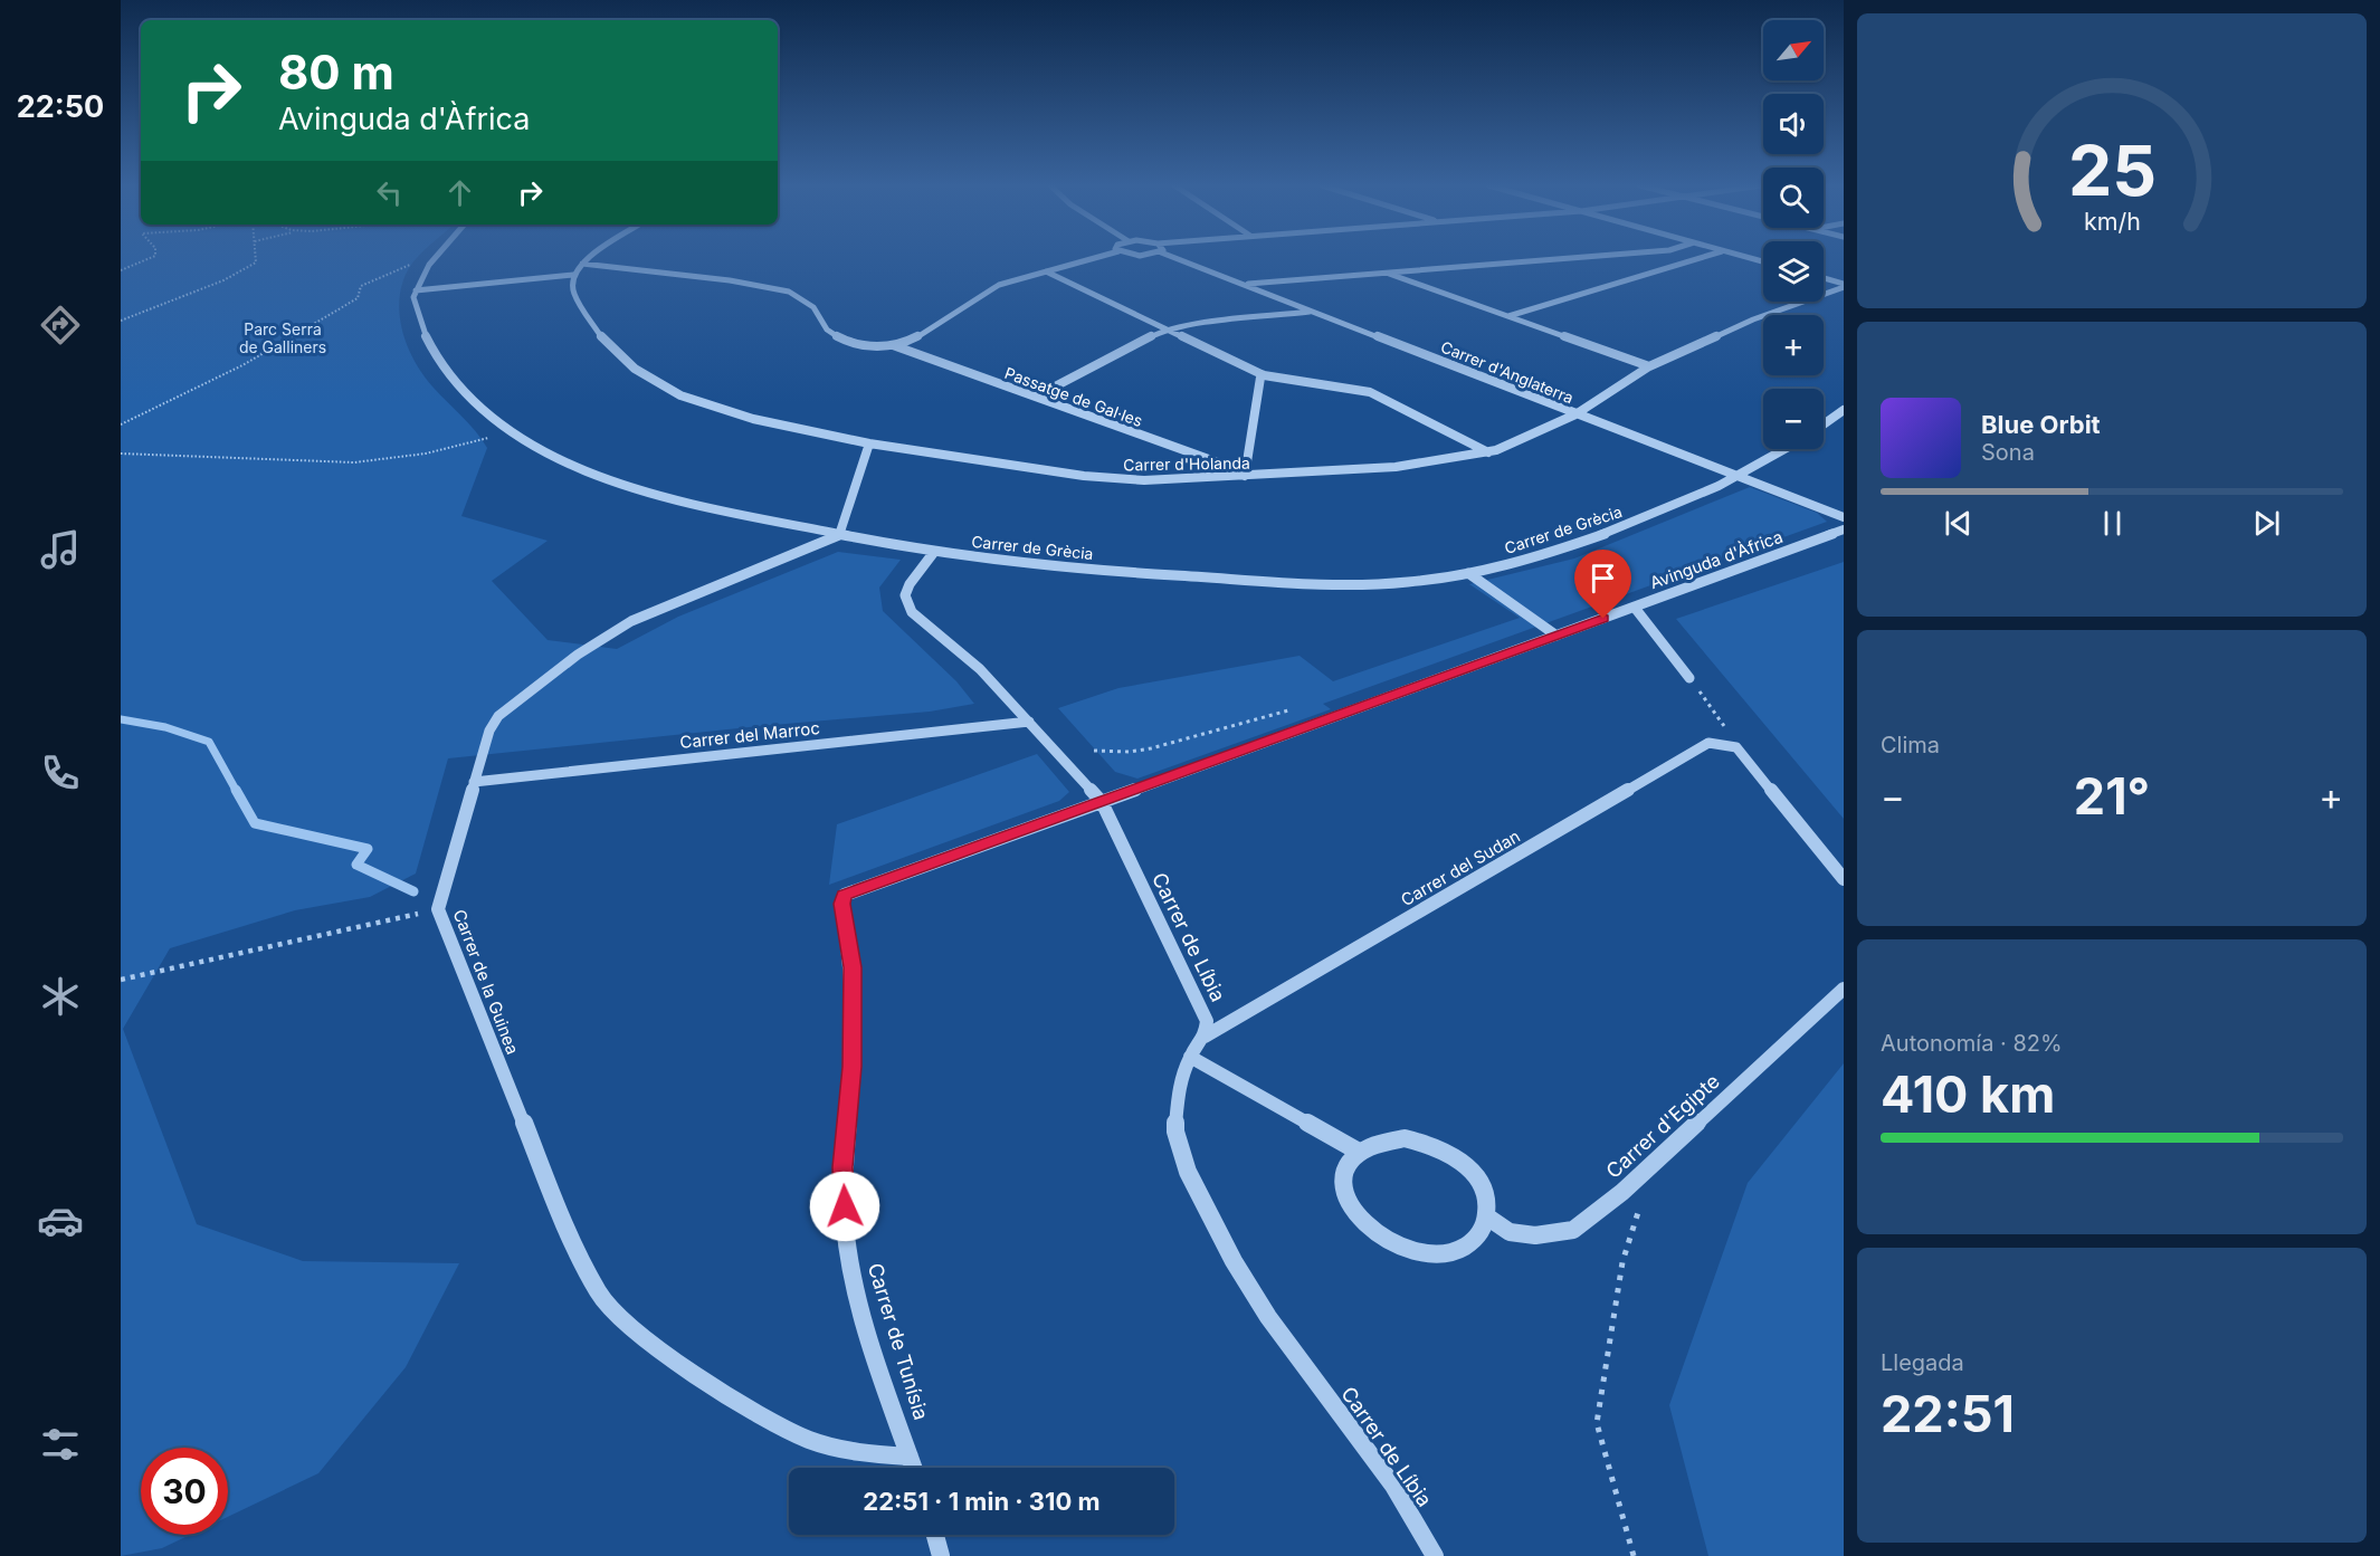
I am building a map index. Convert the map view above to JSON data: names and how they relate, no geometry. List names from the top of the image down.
{
  "streets": {
    "street": [
      "Carrer d'Anglaterra",
      "Passatge de Gal·les",
      "Carrer d'Holanda",
      "Carrer de Grècia",
      "Avinguda d'Àfrica",
      "Carrer del Marroc",
      "Carrer del Sudan",
      "Carrer de Líbia",
      "Carrer de la Guinea",
      "Carrer d'Egipte",
      "Carrer de Tunísia"
    ]
  },
  "crossings": [
    ["Carrer d'Anglaterra", "Carrer d'Holanda"],
    ["Carrer d'Anglaterra", "Carrer de Grècia"],
    ["Passatge de Gal·les", "Carrer d'Holanda"],
    ["Carrer de Grècia", "Carrer de Líbia"],
    ["Carrer de Grècia", "Carrer de la Guinea"],
    ["Avinguda d'Àfrica", "Carrer de Líbia"],
    ["Avinguda d'Àfrica", "Carrer de Tunísia"],
    ["Carrer del Marroc", "Carrer de Líbia"],
    ["Carrer del Marroc", "Carrer de la Guinea"],
    ["Carrer del Sudan", "Carrer de Líbia"],
    ["Carrer de la Guinea", "Carrer de Tunísia"]
  ],
  "parks": ["Parc Serra de Galliners"],
  "north": "top right",
  "page": {
    "tabs": "22:50",
    "map_buttons": ["+", "−"],
    "turn": ["80 m", "Avinguda d'Àfrica"],
    "song": ["Blue Orbit", "Sona"],
    "tile": [
      "Clima",
      ["Autonomía · 82%", "410 km"],
      ["Llegada", "22:51"]
    ],
    "heat": ["−", "21°", "+"],
    "limit": "30",
    "trip": "22:51 · 1 min · 310 m",
    "gauge": ["25", "km/h"]
  }
}
